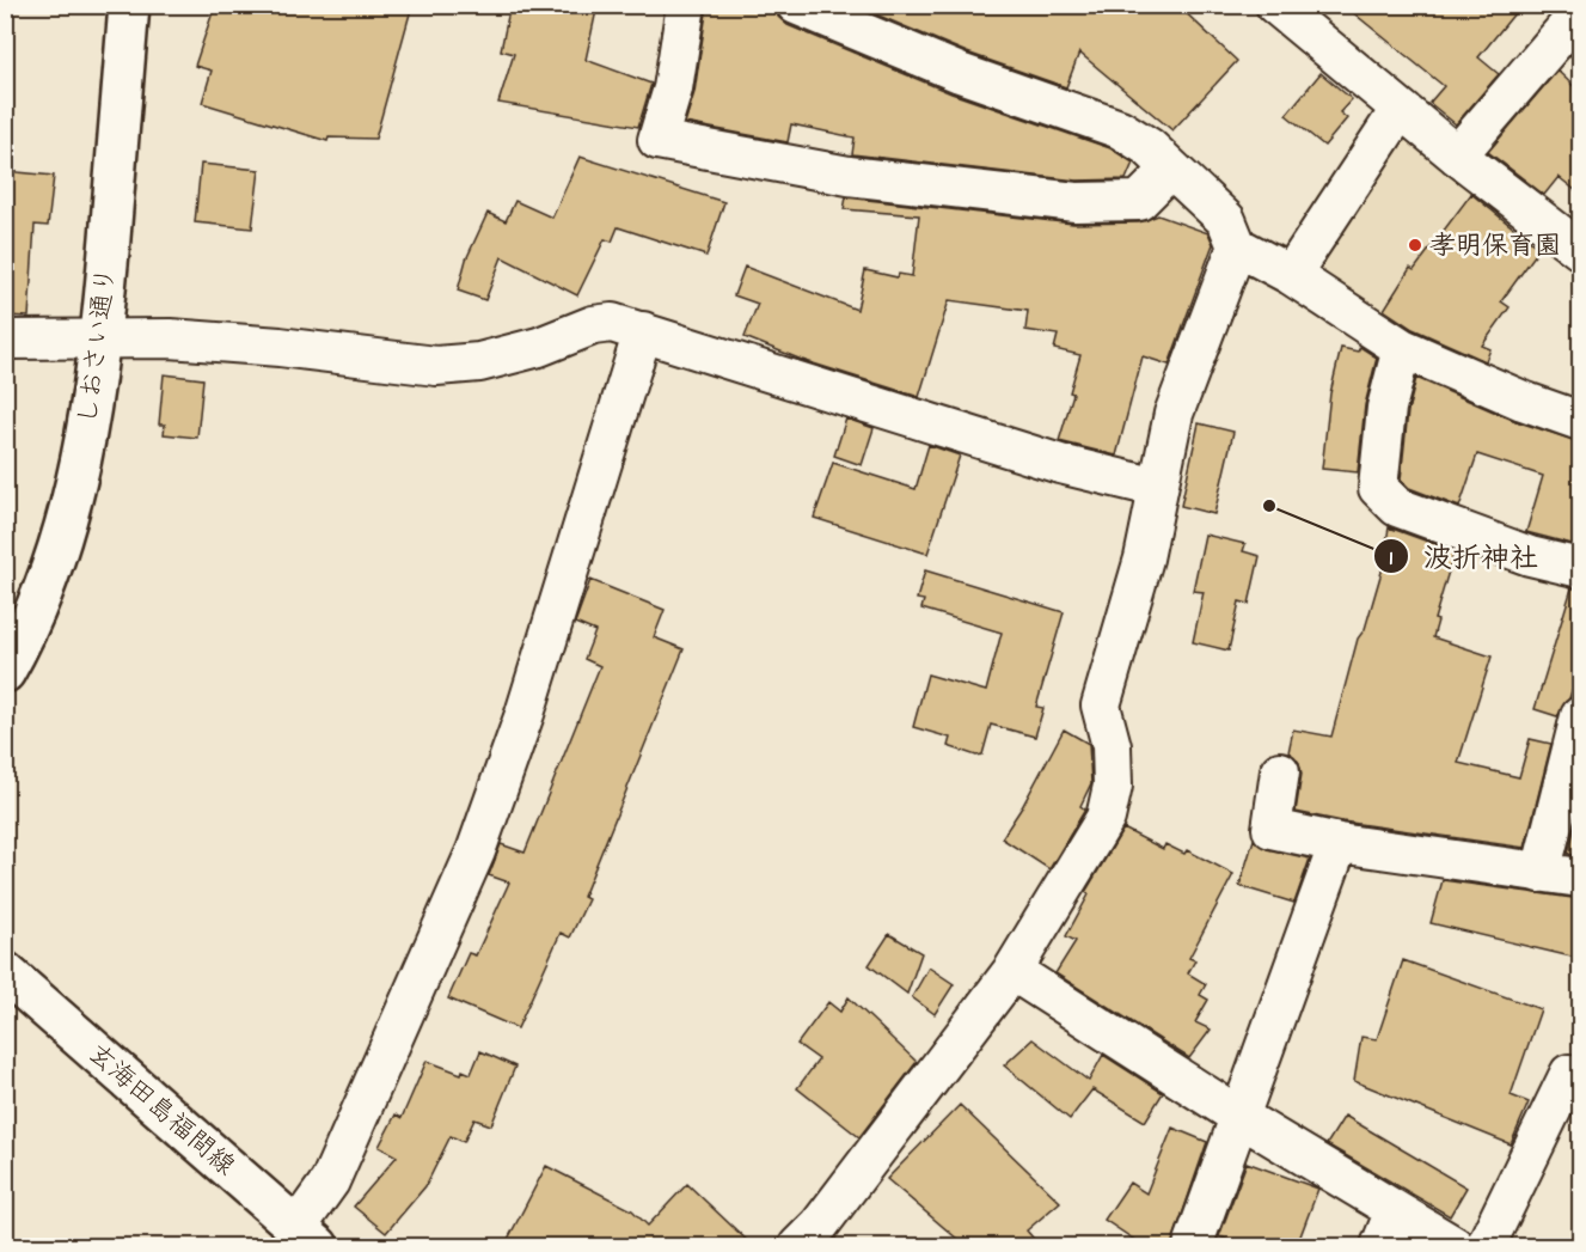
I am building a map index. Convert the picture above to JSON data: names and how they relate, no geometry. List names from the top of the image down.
{
  "streets": {
    "street": ["しおさい通り", "玄海田島福間線"]
  },
  "places": ["孝明保育園", "波折神社"]
}
